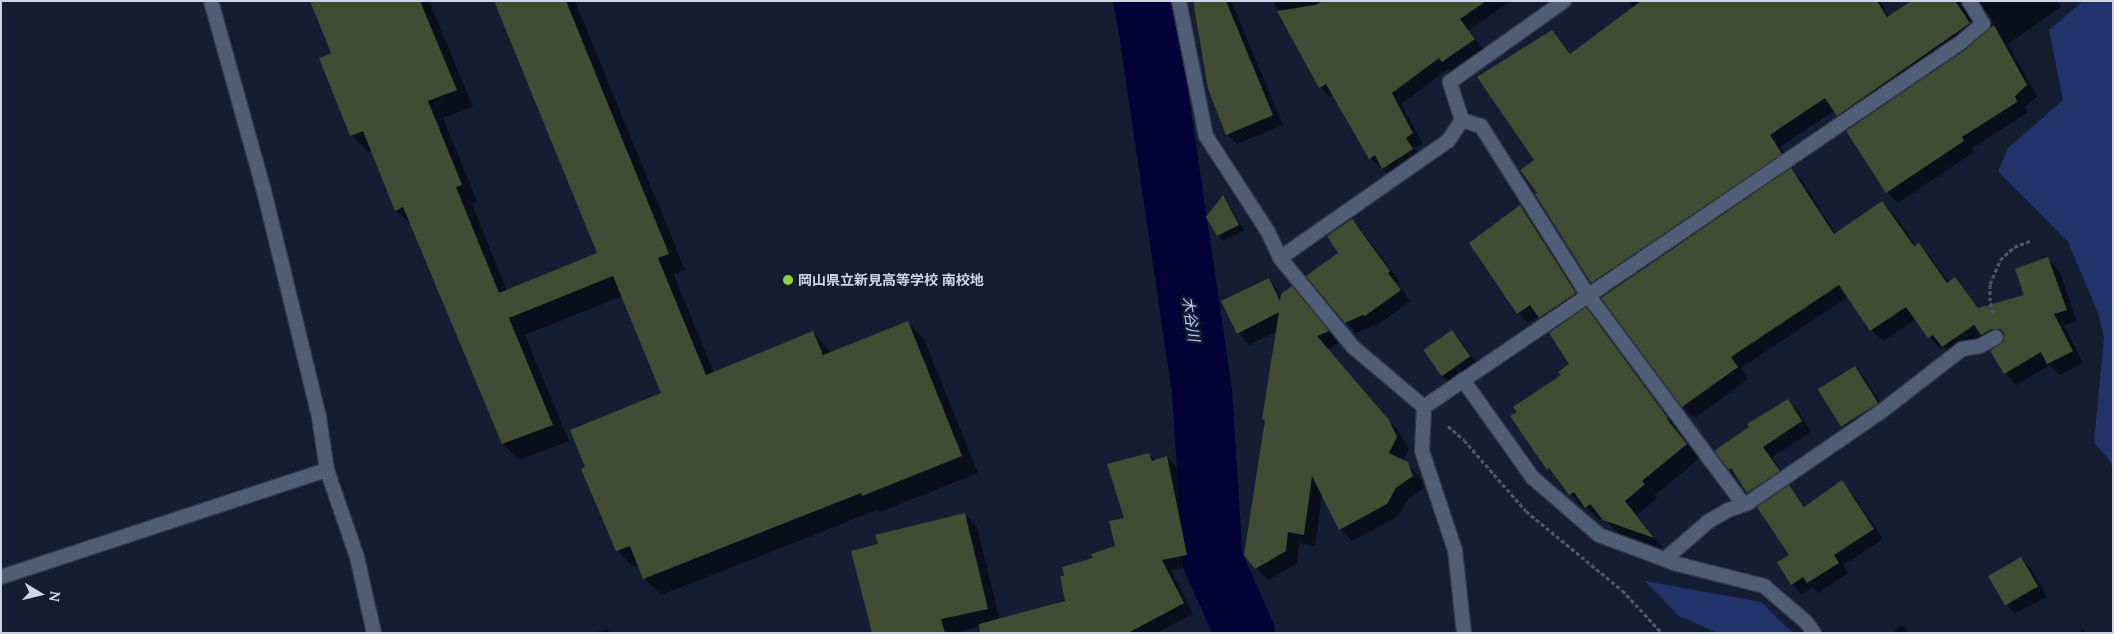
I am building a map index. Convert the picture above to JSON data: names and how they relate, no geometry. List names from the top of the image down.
{
  "water": ["木谷川"],
  "places": ["岡山県立新見高等学校 南校地"],
  "north": "right"
}
